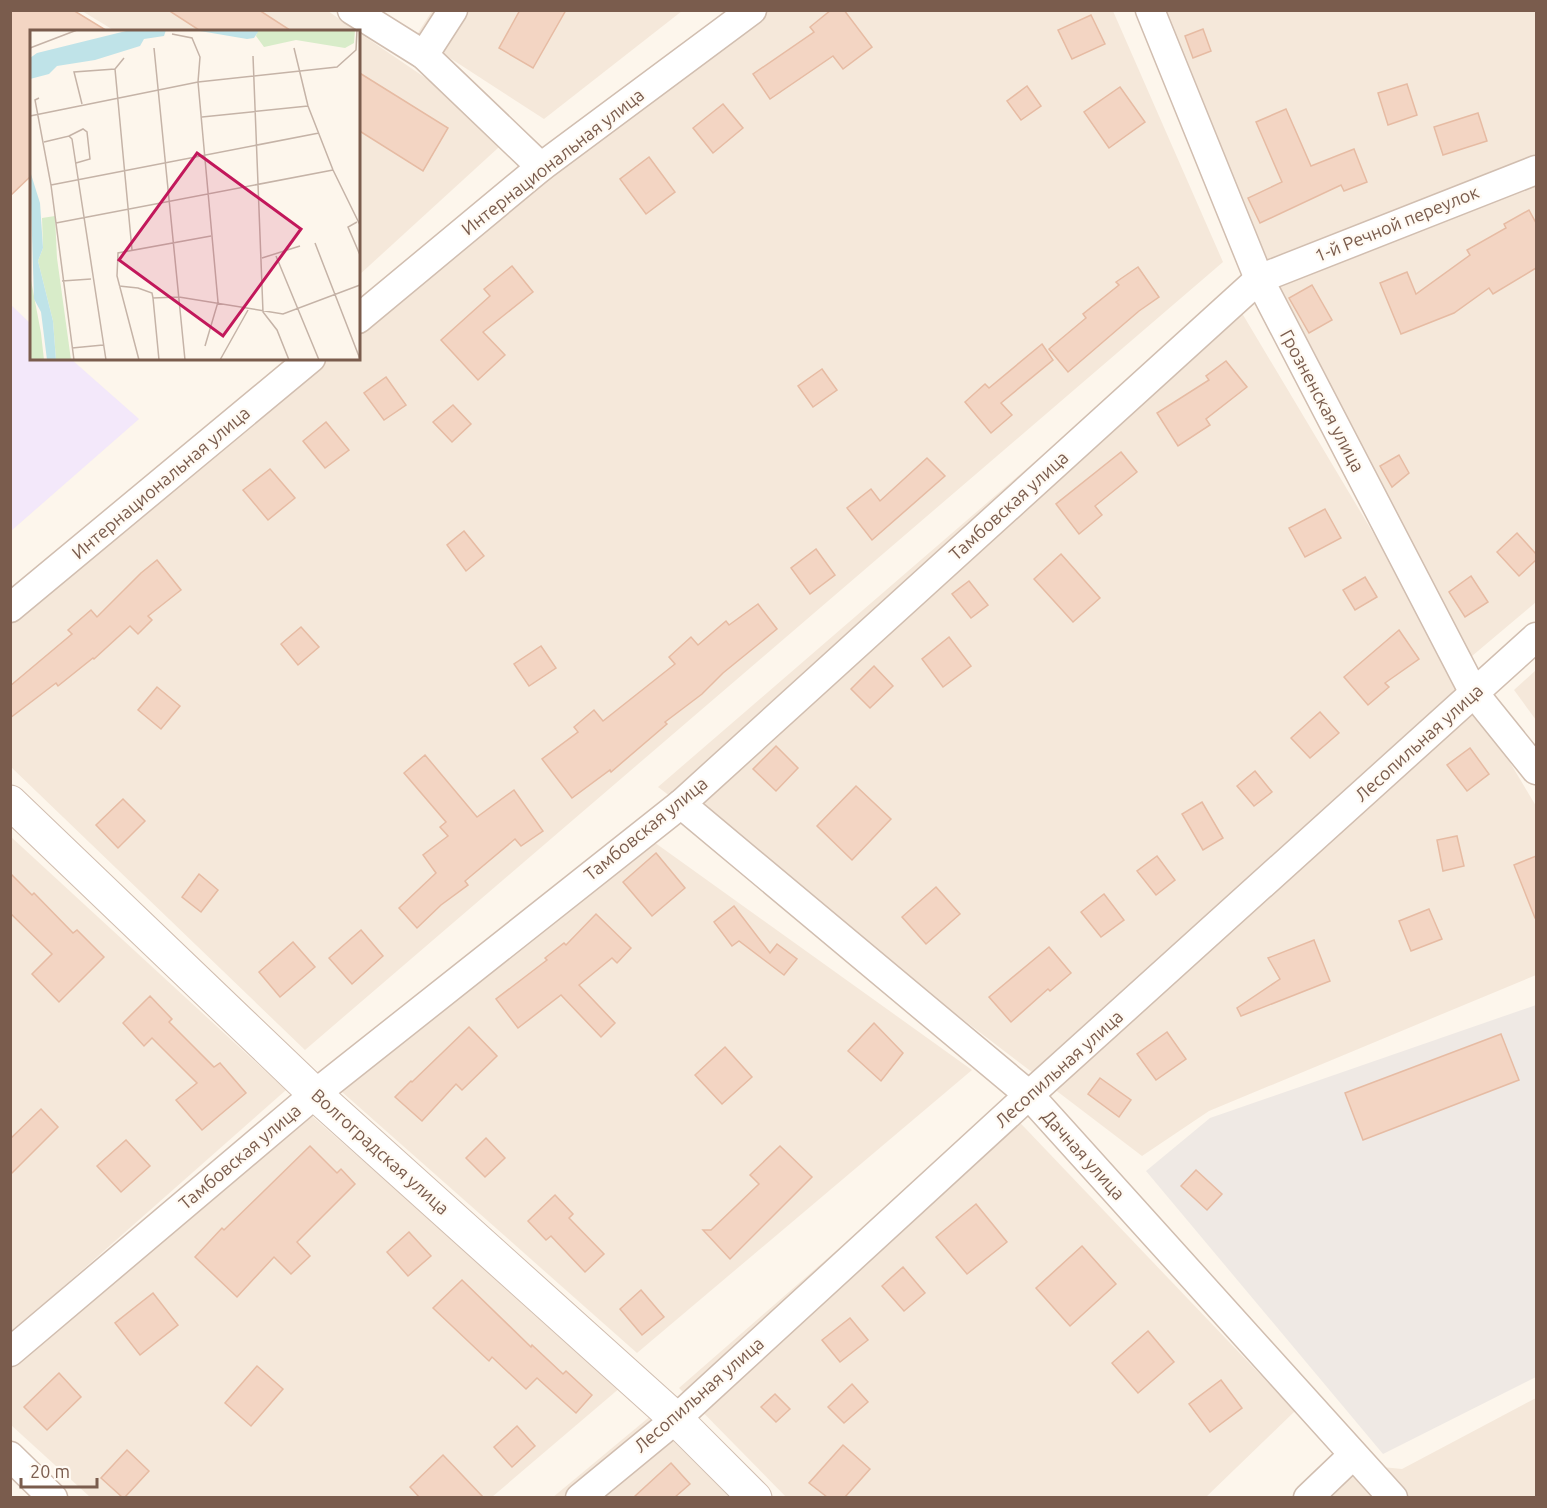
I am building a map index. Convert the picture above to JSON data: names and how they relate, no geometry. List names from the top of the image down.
{
  "streets": {
    "street": [
      "Интернациональная улица",
      "1-й Речной переулок",
      "Грозненская улица",
      "Тамбовская улица",
      "Лесопильная улица",
      "Волгоградская улица",
      "Дачная улица"
    ]
  },
  "crossings": [
    ["1-й Речной переулок", "Грозненская улица"],
    ["1-й Речной переулок", "Тамбовская улица"],
    ["Грозненская улица", "Тамбовская улица"],
    ["Грозненская улица", "Лесопильная улица"],
    ["Тамбовская улица", "Волгоградская улица"],
    ["Тамбовская улица", "Дачная улица"],
    ["Лесопильная улица", "Волгоградская улица"],
    ["Лесопильная улица", "Дачная улица"]
  ],
  "scale_bar": "20 m"
}
